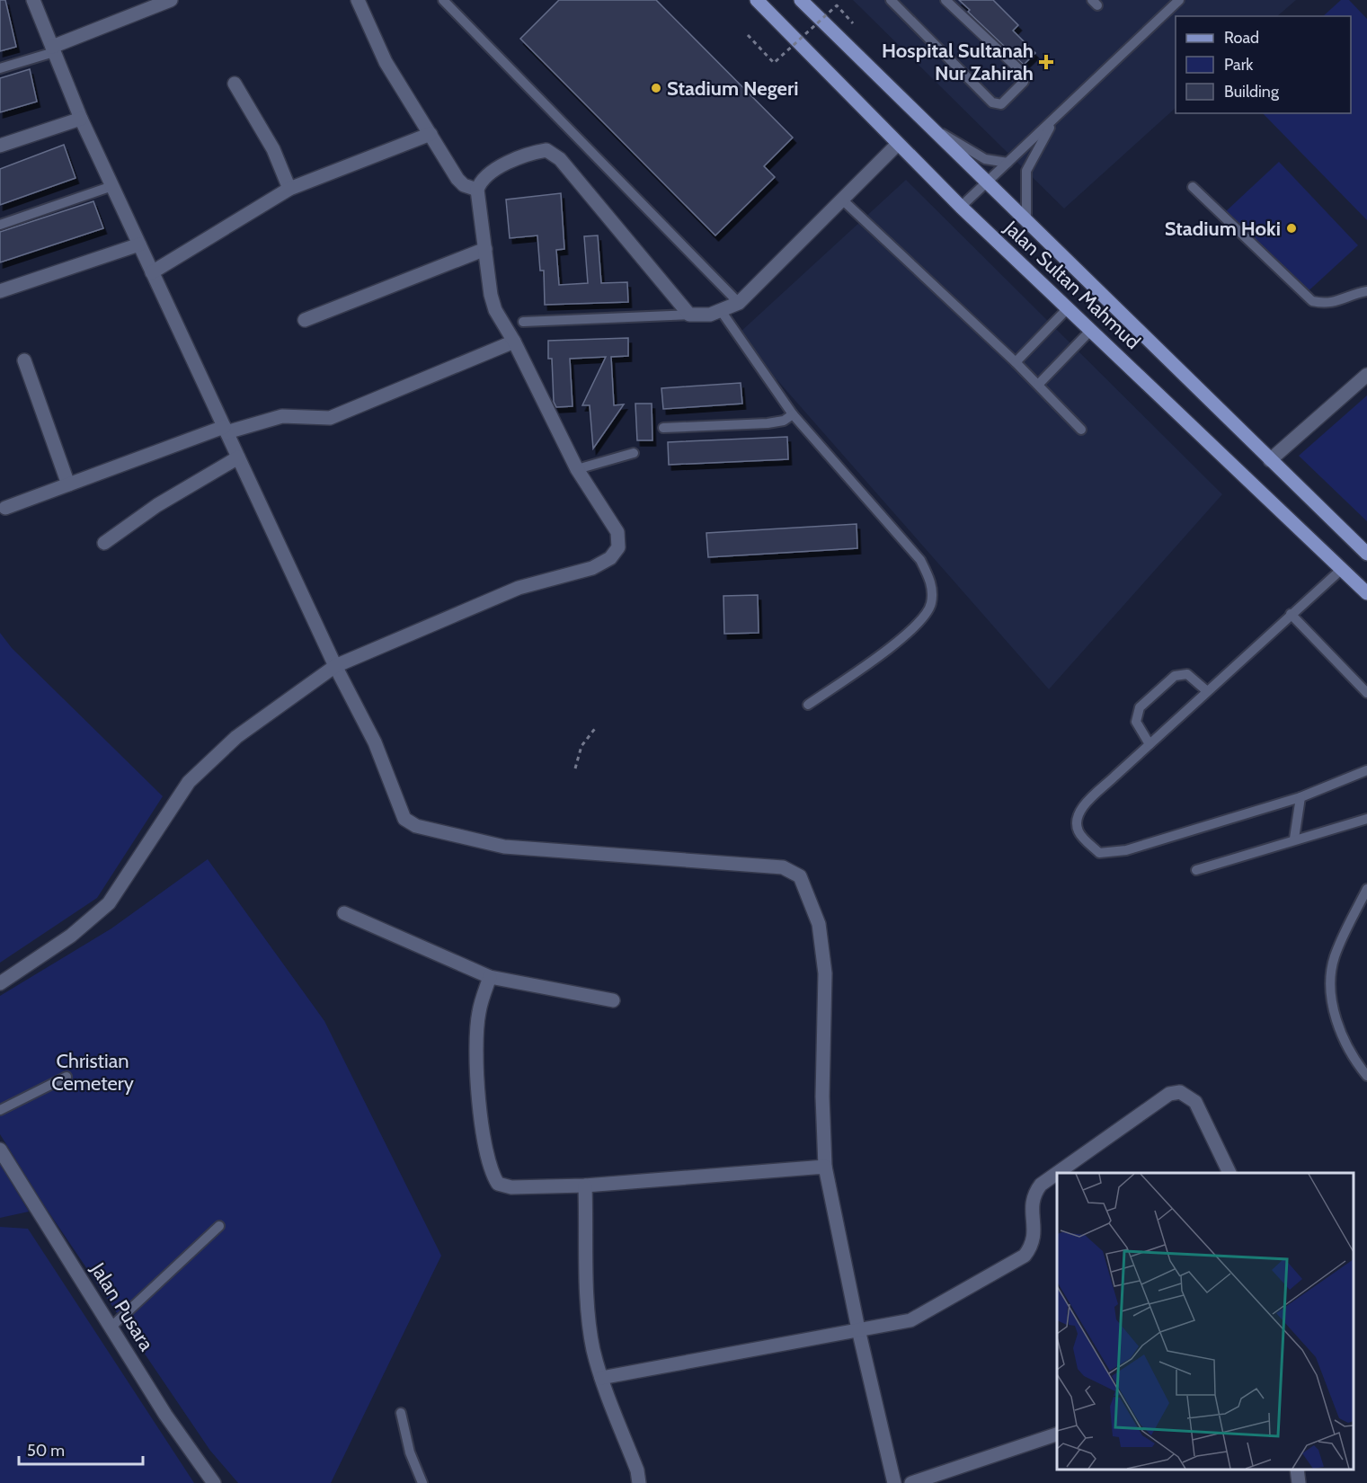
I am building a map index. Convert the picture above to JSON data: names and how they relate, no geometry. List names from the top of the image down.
{
  "streets": {
    "main road": ["Jalan Sultan Mahmud"],
    "street": ["Jalan Pusara"]
  },
  "parks": ["Christian Cemetery"],
  "places": {
    "health": ["Hospital Sultanah Nur Zahirah"],
    "other": ["Stadium Negeri", "Stadium Hoki"]
  },
  "legend": ["Road", "Park", "Building"],
  "scale_bar": "50 m"
}
